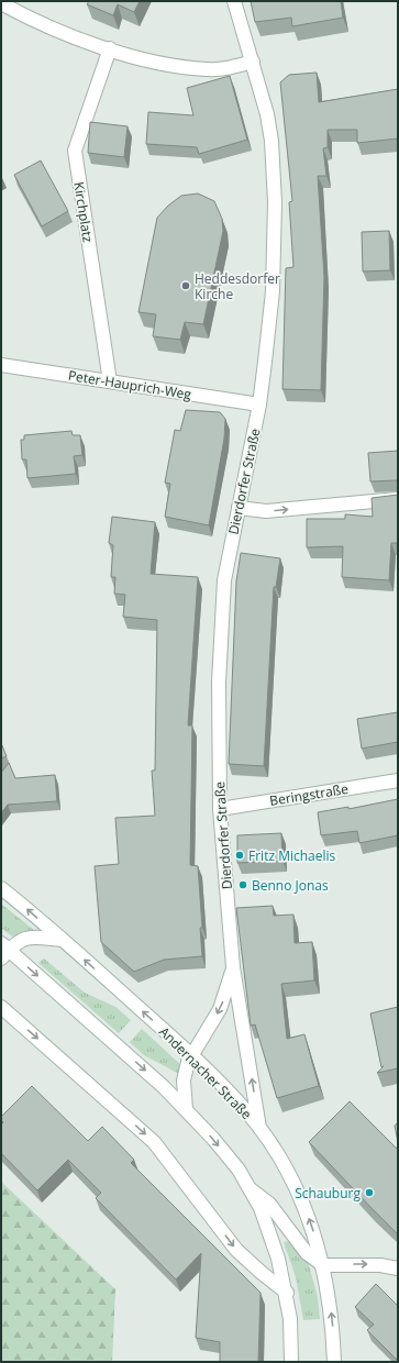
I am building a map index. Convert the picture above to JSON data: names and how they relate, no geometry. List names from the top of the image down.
{
  "streets": {
    "street": [
      "Kirchplatz",
      "Peter-Hauprich-Weg",
      "Dierdorfer Straße",
      "Beringstraße",
      "Andernacher Straße"
    ]
  },
  "crossings": [
    ["Kirchplatz", "Peter-Hauprich-Weg"],
    ["Peter-Hauprich-Weg", "Dierdorfer Straße"],
    ["Dierdorfer Straße", "Beringstraße"],
    ["Dierdorfer Straße", "Andernacher Straße"]
  ],
  "places": [
    "Heddesdorfer Kirche",
    "Fritz Michaelis",
    "Benno Jonas",
    "Schauburg"
  ]
}
